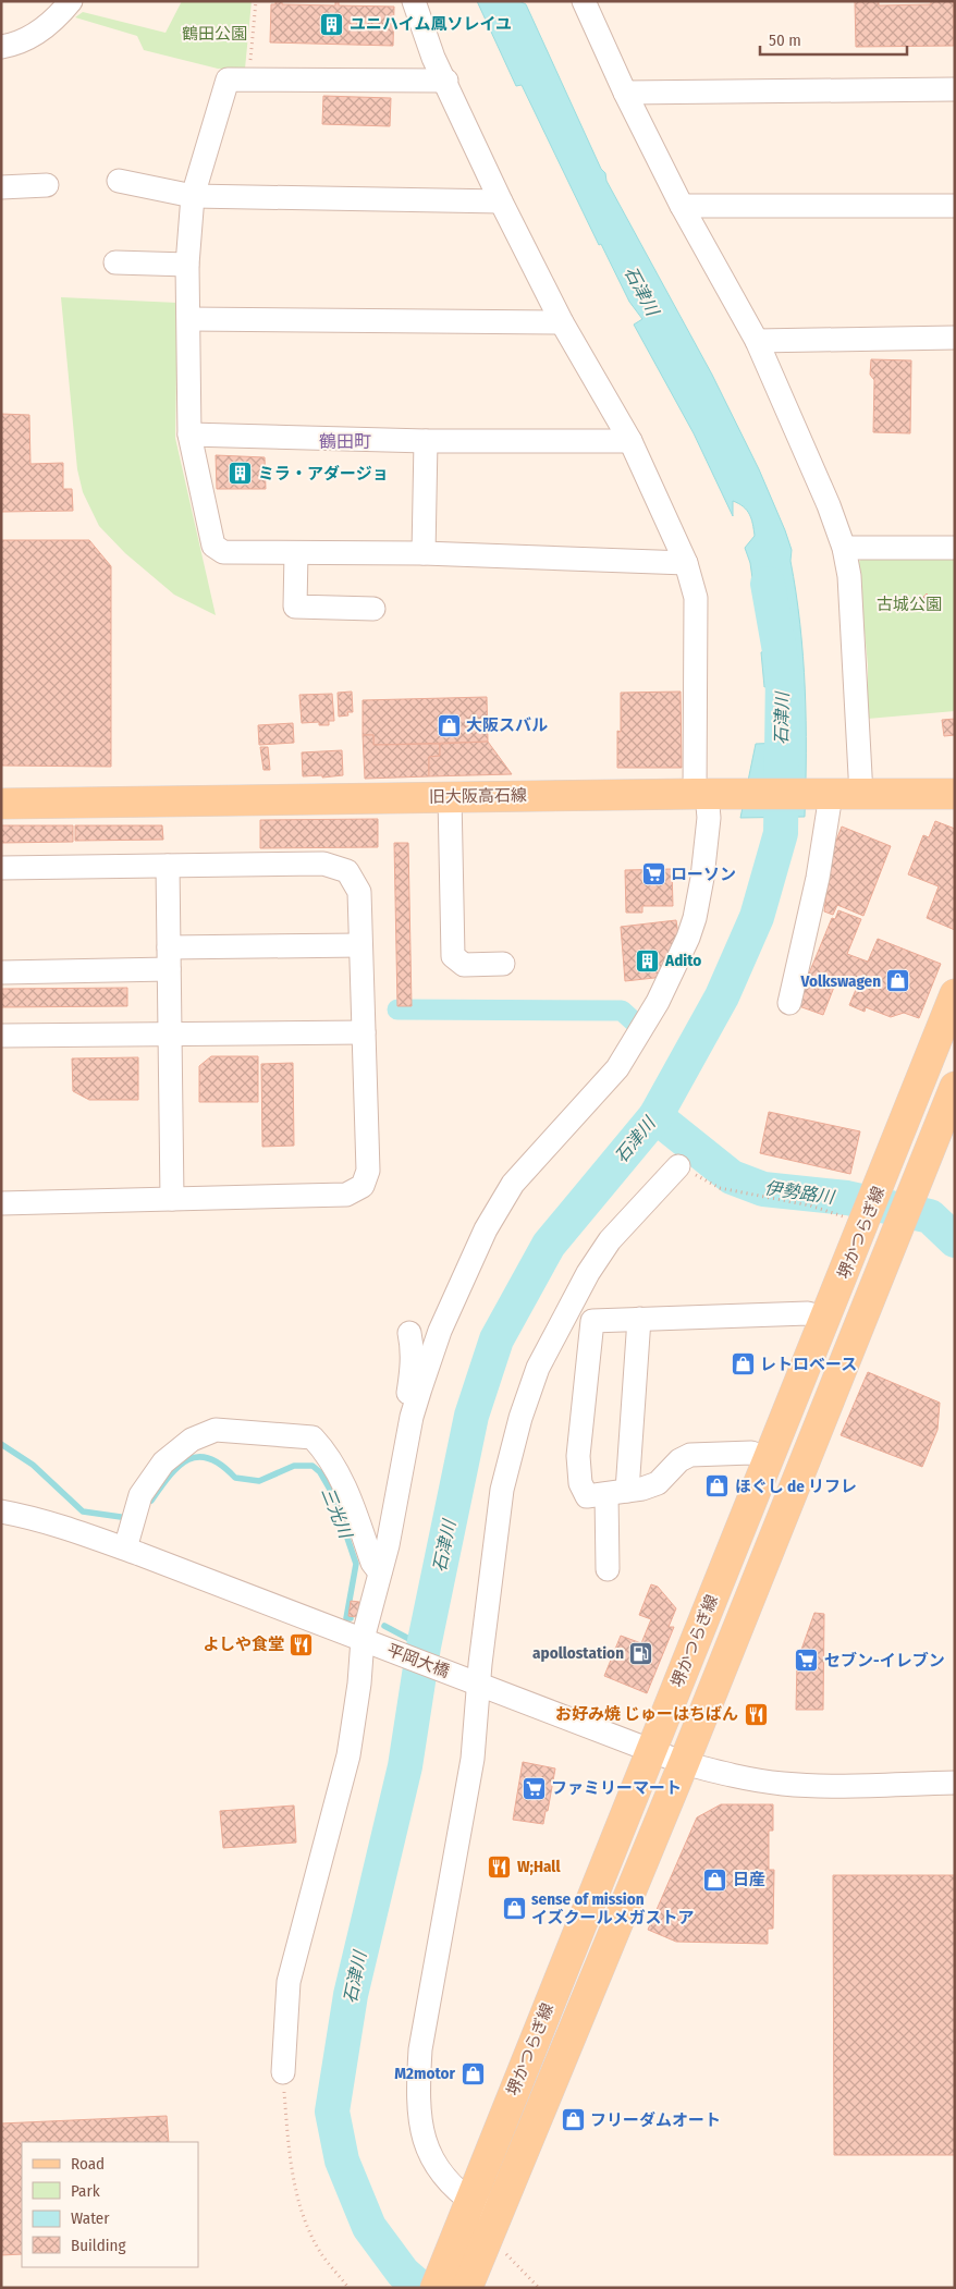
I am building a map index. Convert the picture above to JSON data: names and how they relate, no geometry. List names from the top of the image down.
{
  "streets": {
    "main road": ["旧大阪高石線", "堺かつらぎ線"],
    "street": ["平岡大橋"]
  },
  "crossings": [
    ["堺かつらぎ線", "平岡大橋"]
  ],
  "districts": ["鶴田町"],
  "water": ["石津川", "伊勢路川", "三光川"],
  "parks": ["鶴田公園", "古城公園"],
  "places": {
    "building": ["ユニハイム鳳ソレイユ", "ミラ・アダージョ", "Adito"],
    "shop": [
      "大阪スバル",
      "Volkswagen",
      "レトロベース",
      "ほぐし de リフレ",
      "日産",
      "sense of mission イズクールメガストア",
      "M2motor",
      "フリーダムオート"
    ],
    "supermarket": ["ローソン", "セブン-イレブン", "ファミリーマート"],
    "restaurant": ["よしや食堂", "お好み焼 じゅーはちばん", "W;Hall"],
    "fuel station": ["apollostation"]
  },
  "legend": [
    "Road",
    "Park",
    "Water",
    "Building"
  ],
  "scale_bar": "50 m"
}
